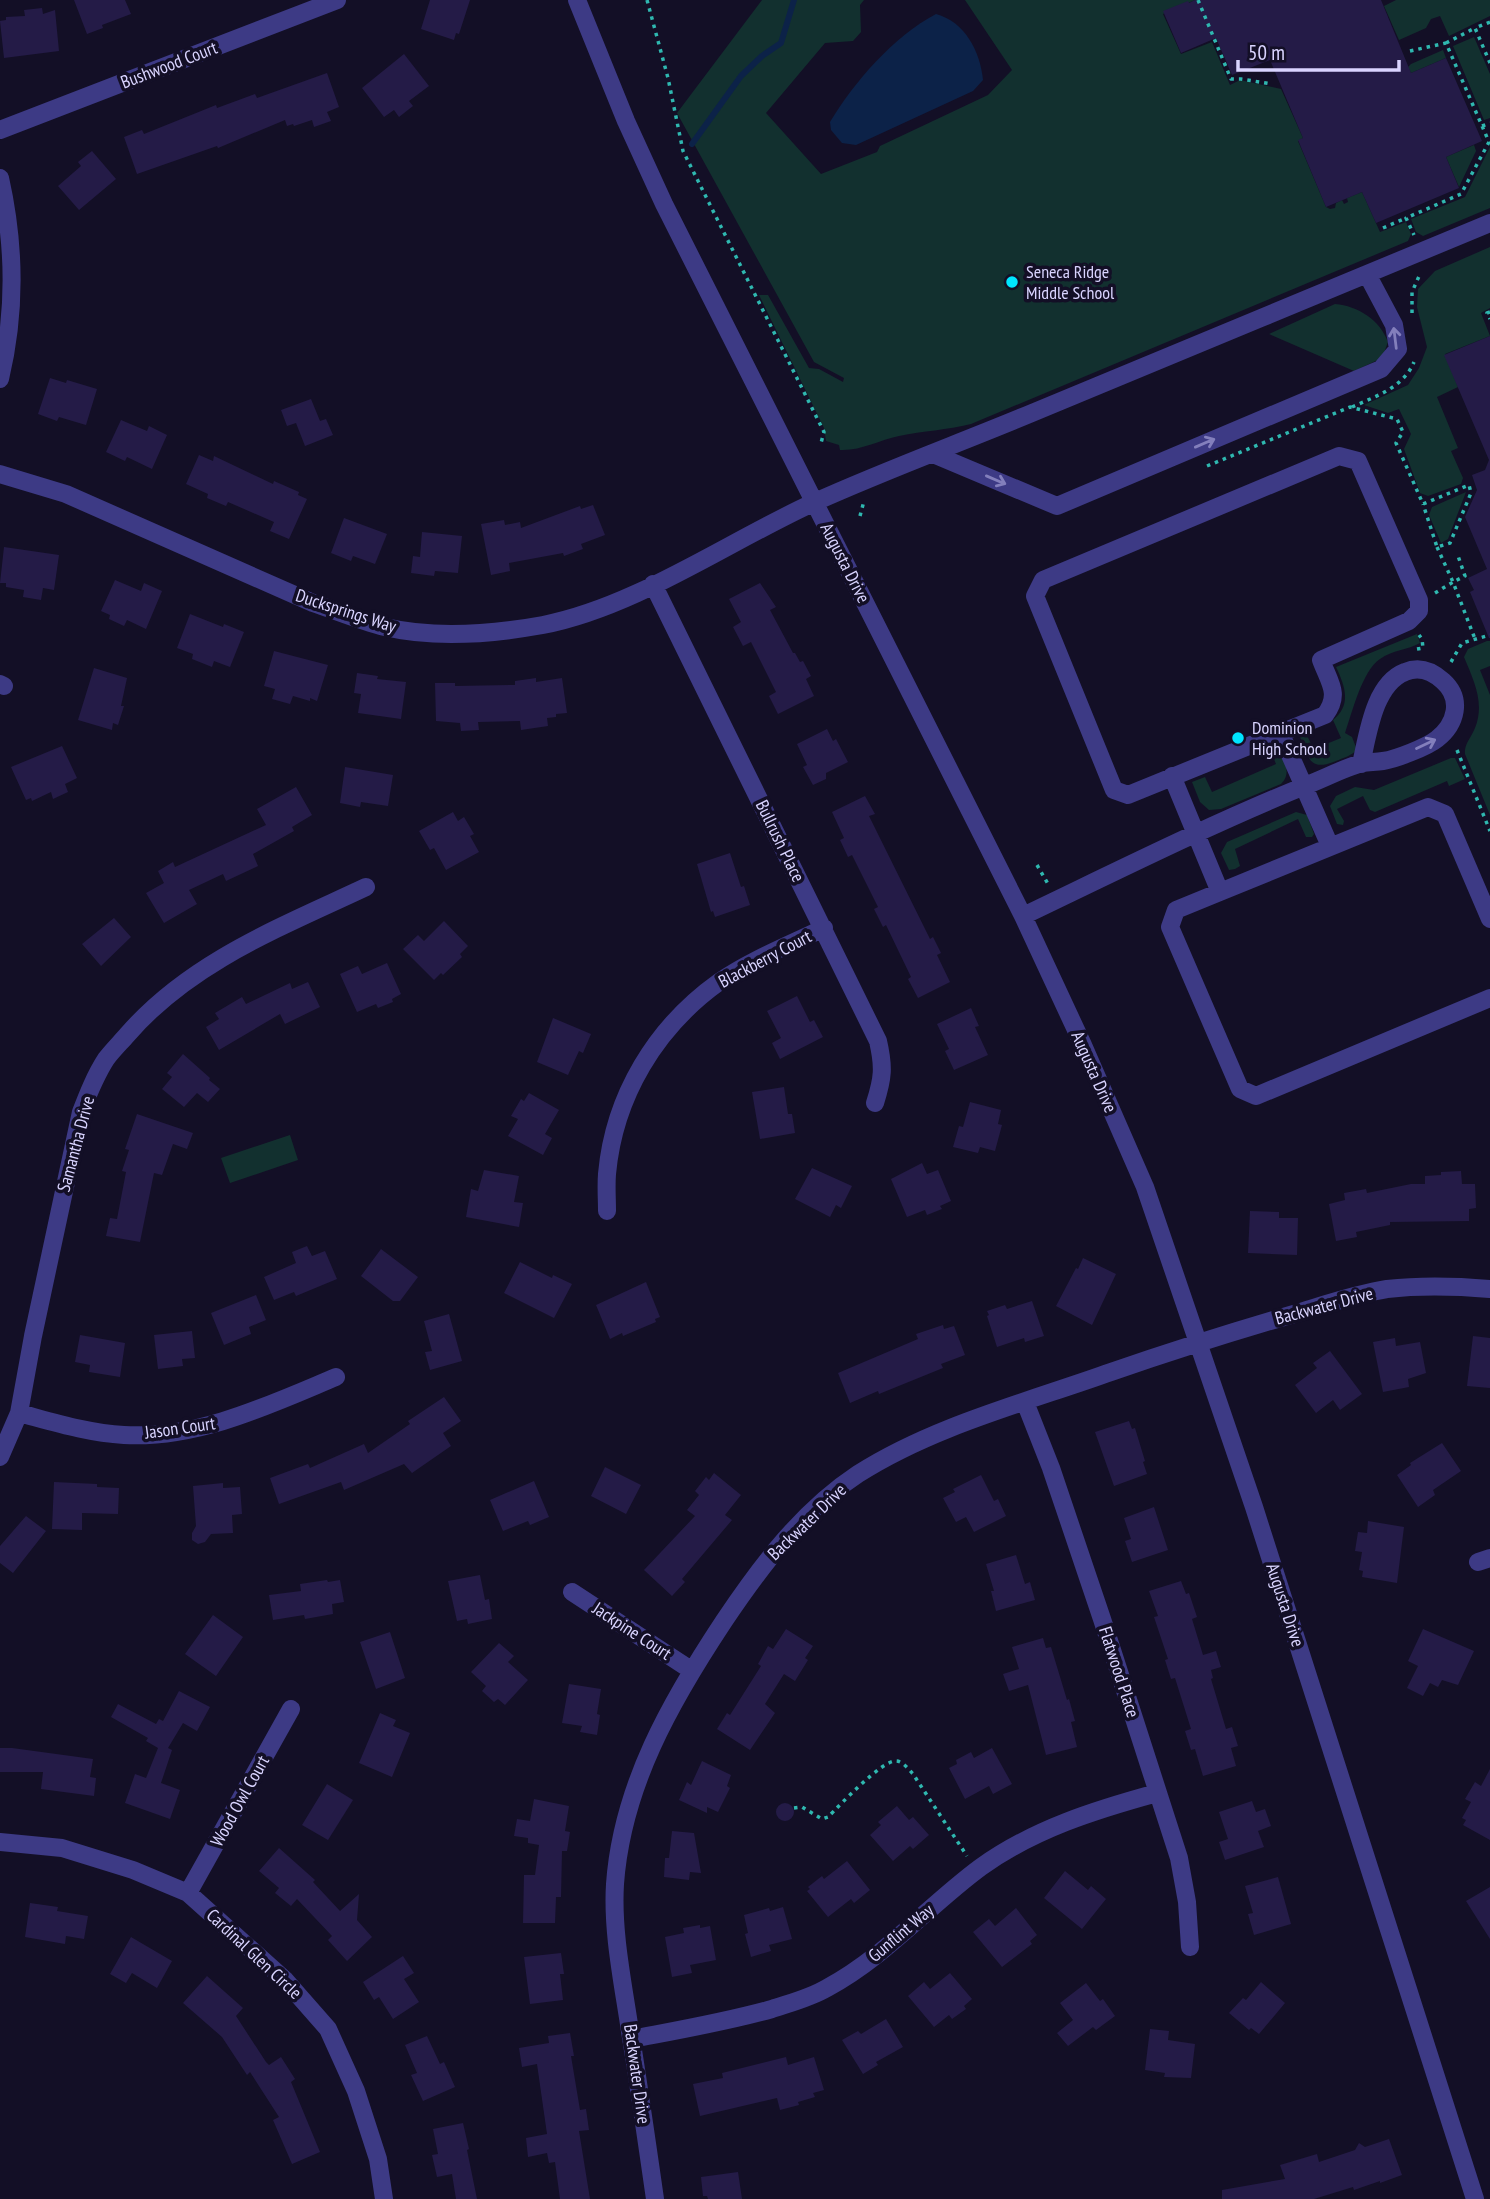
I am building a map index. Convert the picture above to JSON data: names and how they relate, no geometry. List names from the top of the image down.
{
  "streets": {
    "street": [
      "Bushwood Court",
      "Augusta Drive",
      "Ducksprings Way",
      "Bullrush Place",
      "Blackberry Court",
      "Samantha Drive",
      "Backwater Drive",
      "Jason Court",
      "Jackpine Court",
      "Flatwood Place",
      "Wood Owl Court",
      "Gunflint Way",
      "Cardinal Glen Circle"
    ]
  },
  "crossings": [
    ["Augusta Drive", "Ducksprings Way"],
    ["Augusta Drive", "Backwater Drive"],
    ["Ducksprings Way", "Bullrush Place"],
    ["Bullrush Place", "Blackberry Court"],
    ["Samantha Drive", "Jason Court"],
    ["Backwater Drive", "Jackpine Court"],
    ["Backwater Drive", "Flatwood Place"],
    ["Backwater Drive", "Gunflint Way"],
    ["Flatwood Place", "Gunflint Way"],
    ["Wood Owl Court", "Cardinal Glen Circle"]
  ],
  "places": ["Seneca Ridge Middle School", "Dominion High School"],
  "scale_bar": "50 m"
}
